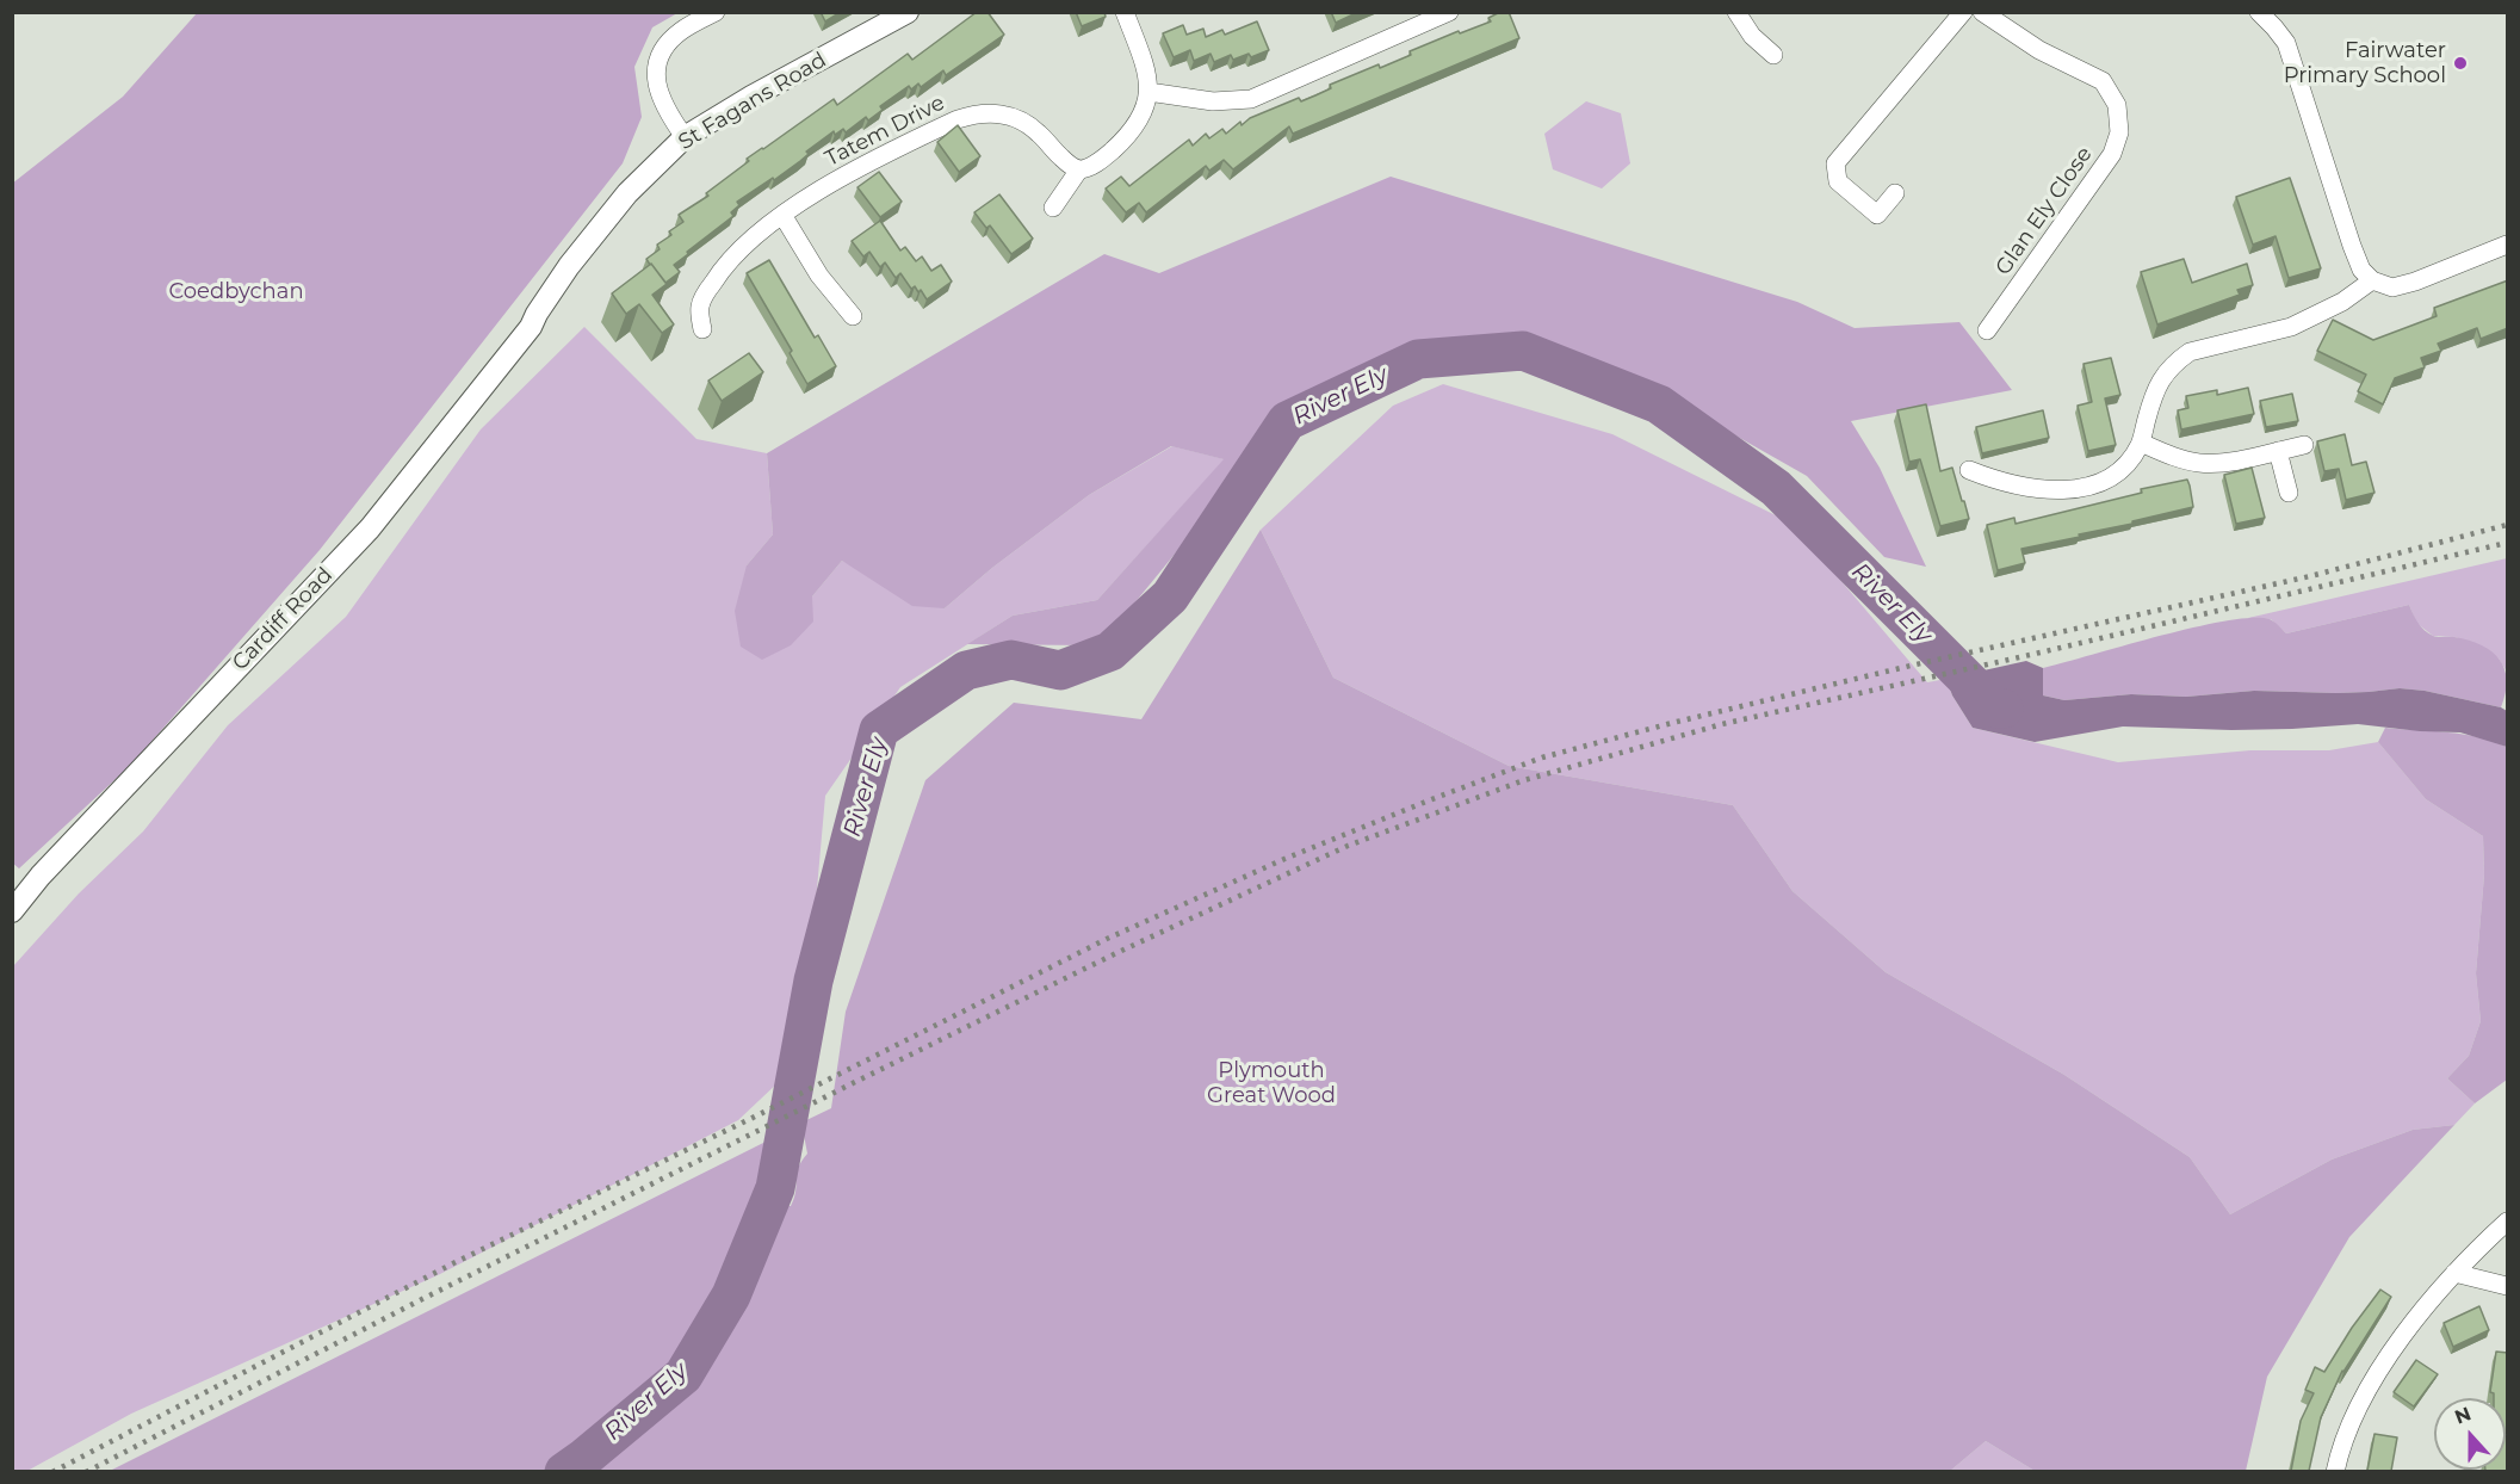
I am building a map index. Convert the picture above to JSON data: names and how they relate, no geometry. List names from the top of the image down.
{
  "streets": {
    "street": [
      "St Fagans Road",
      "Tatem Drive",
      "Glan Ely Close",
      "Cardiff Road"
    ]
  },
  "crossings": [
    ["St Fagans Road", "Cardiff Road"]
  ],
  "water": ["River Ely"],
  "parks": ["Coedbychan", "Plymouth Great Wood"],
  "places": ["Fairwater Primary School"],
  "north": "top"
}
